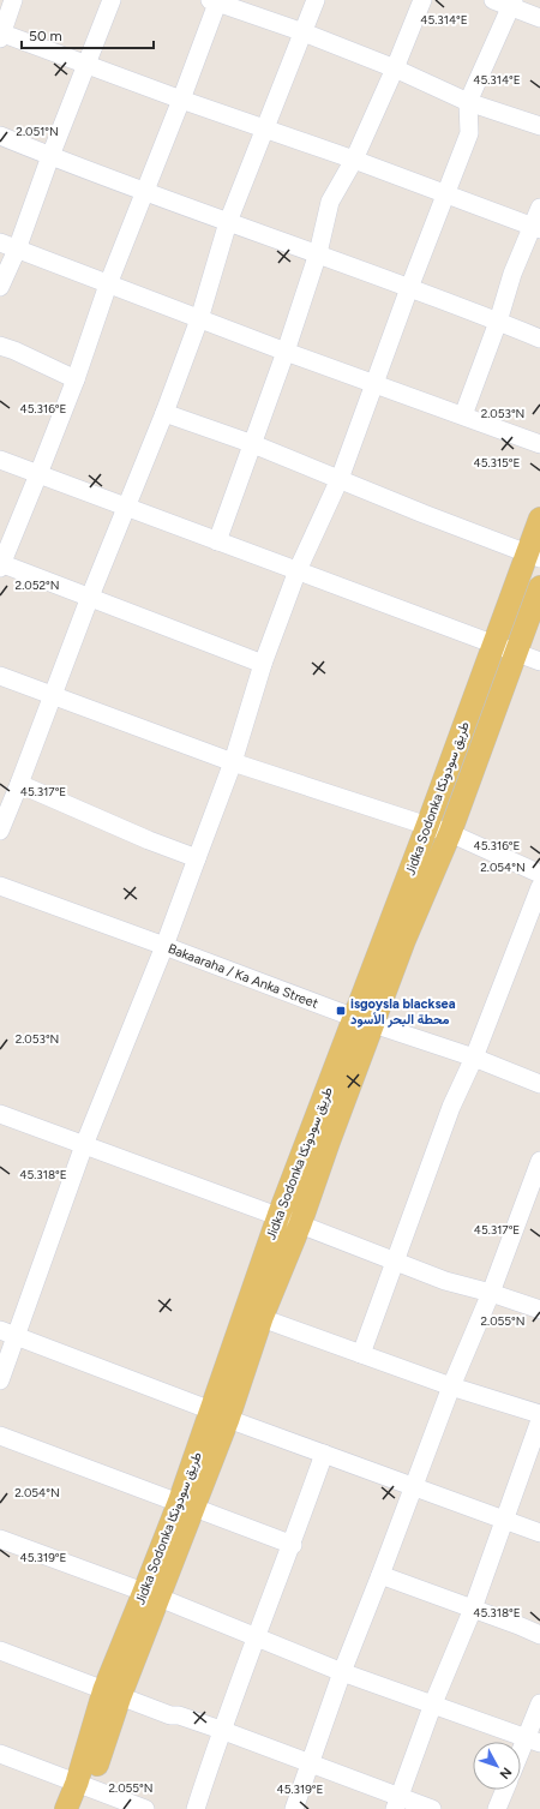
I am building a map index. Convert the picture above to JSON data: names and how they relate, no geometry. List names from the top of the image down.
{
  "streets": {
    "main road": ["Jidka Sodonka طريق سودونكا"],
    "street": ["Bakaaraha / Ka Anka Street"]
  },
  "crossings": [
    ["Jidka Sodonka طريق سودونكا", "Bakaaraha / Ka Anka Street"]
  ],
  "places": {
    "transit": ["isgoysla blacksea محطة البحر الأسود"]
  },
  "scale_bar": "50 m",
  "north": "bottom right",
  "coordinates": [
    "45.314°E",
    "2.051°N",
    "45.316°E",
    "2.053°N",
    "45.315°E",
    "2.052°N",
    "45.317°E",
    "2.054°N",
    "45.318°E",
    "2.055°N",
    "45.319°E"
  ]
}
